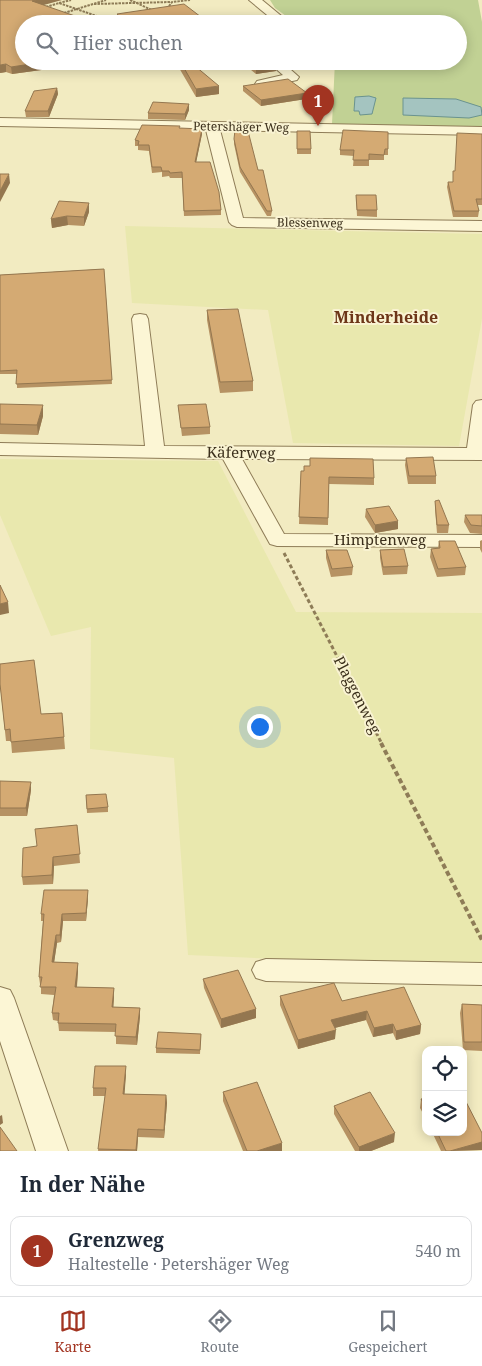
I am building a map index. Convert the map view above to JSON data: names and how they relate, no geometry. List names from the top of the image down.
{
  "streets": {
    "street": [
      "Petershäger Weg",
      "Blessenweg",
      "Käferweg",
      "Himptenweg"
    ],
    "path": ["Plaggenweg"]
  },
  "crossings": [
    ["Petershäger Weg", "Blessenweg"],
    ["Himptenweg", "Plaggenweg"]
  ],
  "districts": ["Minderheide"],
  "page": {
    "search": "Hier suchen",
    "pins": "1",
    "heading": "In der Nähe",
    "list": [
      {
        "mark": "1",
        "name": "Grenzweg",
        "note": "Haltestelle · Petershäger Weg",
        "value": "540 m"
      }
    ],
    "nav": ["Karte", "Route", "Gespeichert"]
  }
}
